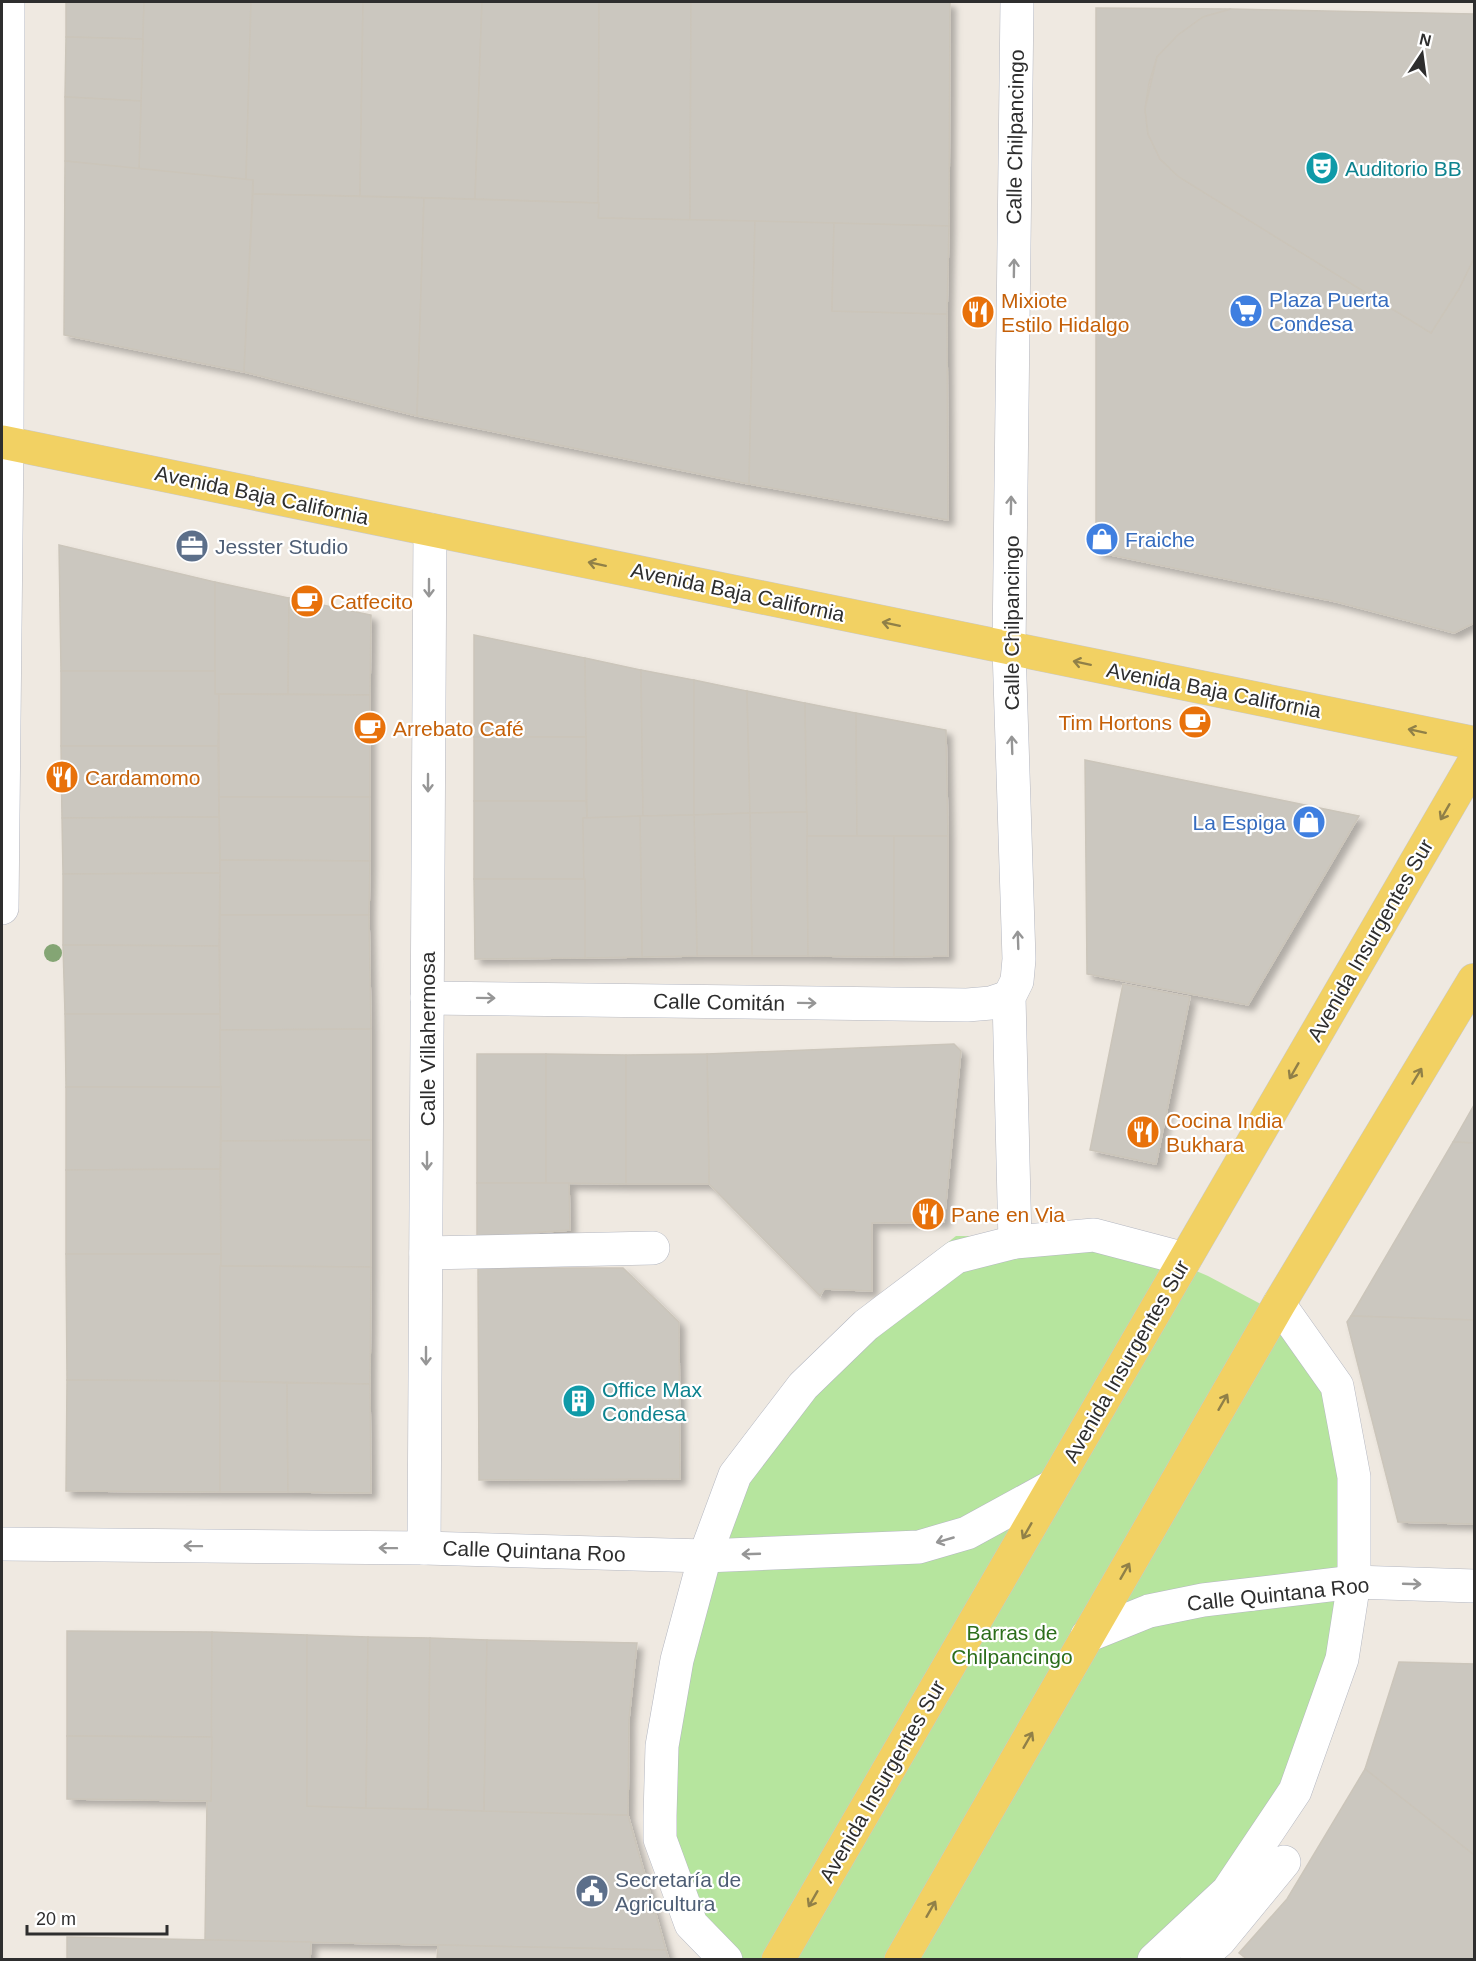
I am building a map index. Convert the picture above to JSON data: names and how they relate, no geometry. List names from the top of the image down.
{
  "streets": {
    "main road": ["Avenida Baja California", "Avenida Insurgentes Sur"],
    "street": [
      "Calle Chilpancingo",
      "Calle Comitán",
      "Calle Villahermosa",
      "Calle Quintana Roo"
    ]
  },
  "crossings": [
    ["Calle Chilpancingo", "Avenida Baja California"],
    ["Calle Chilpancingo", "Calle Comitán"],
    ["Avenida Baja California", "Calle Villahermosa"],
    ["Avenida Insurgentes Sur", "Calle Quintana Roo"],
    ["Calle Comitán", "Calle Villahermosa"],
    ["Calle Villahermosa", "Calle Quintana Roo"]
  ],
  "one_way": ["Calle Chilpancingo", "Avenida Baja California", "Calle Villahermosa"],
  "parks": ["Barras de Chilpancingo"],
  "places": {
    "theatre": ["Auditorio BB"],
    "supermarket": ["Plaza Puerta Condesa"],
    "restaurant": [
      "Mixiote Estilo Hidalgo",
      "Cardamomo",
      "Cocina India Bukhara",
      "Pane en Via"
    ],
    "shop": ["Fraiche", "La Espiga"],
    "office": ["Jesster Studio"],
    "cafe": ["Catfecito", "Tim Hortons", "Arrebato Café"],
    "building": ["Office Max Condesa"],
    "public building": ["Secretaría de Agricultura"]
  },
  "scale_bar": "20 m",
  "north": "top"
}
